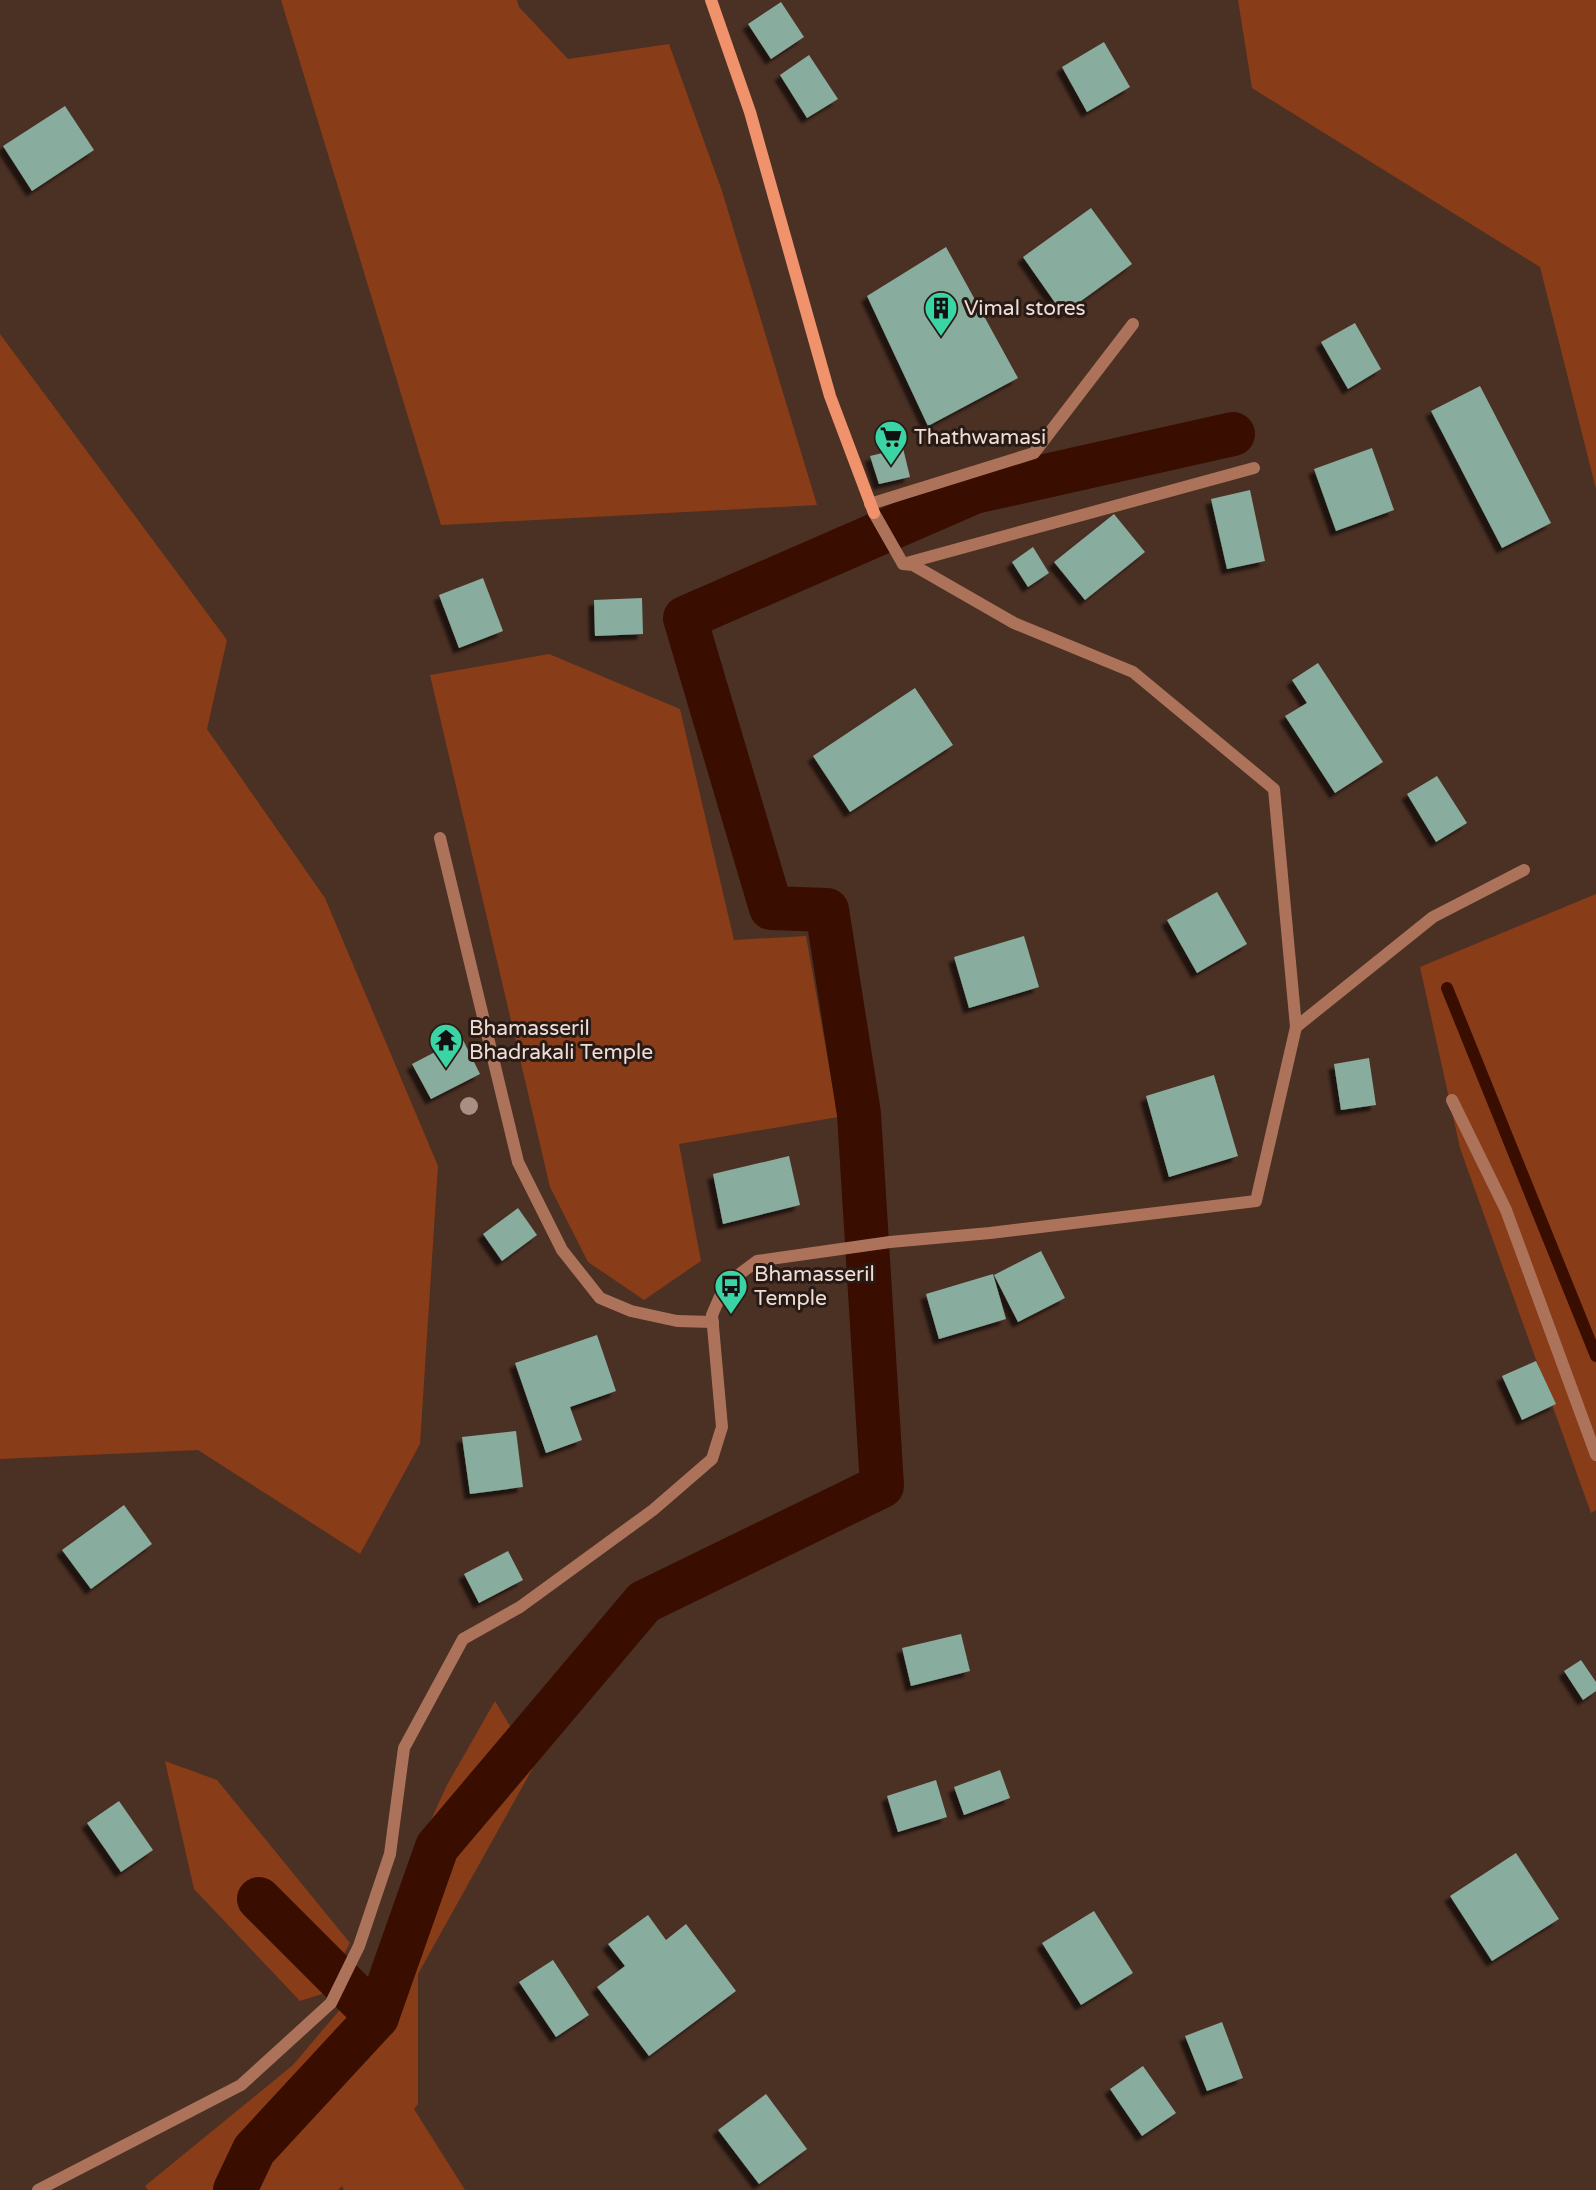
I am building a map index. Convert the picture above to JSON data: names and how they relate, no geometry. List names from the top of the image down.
{
  "places": {
    "building": ["Vimal stores"],
    "supermarket": ["Thathwamasi"],
    "temple": ["Bhamasseril Bhadrakali Temple"],
    "bus stop": ["Bhamasseril Temple"]
  }
}
